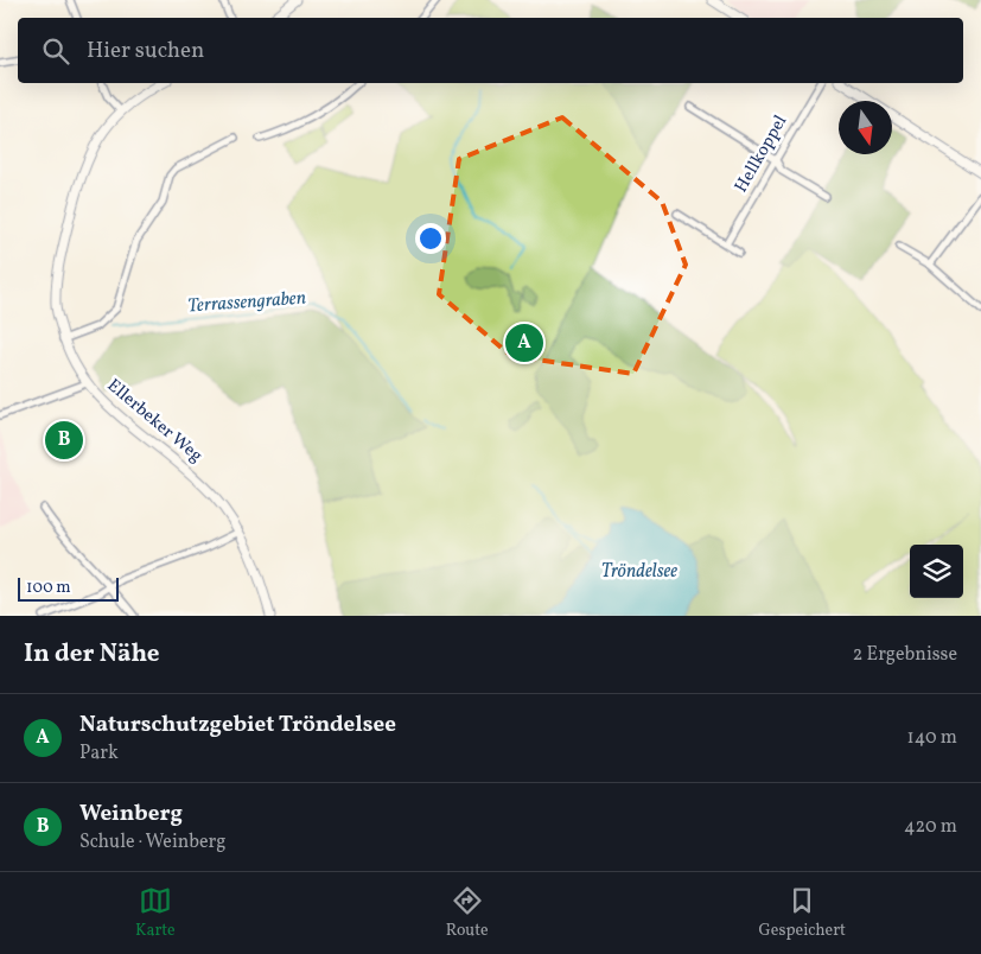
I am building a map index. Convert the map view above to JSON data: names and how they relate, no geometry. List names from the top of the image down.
{
  "streets": {
    "street": ["Hellkoppel", "Ellerbeker Weg"]
  },
  "water": ["Terrassengraben", "Tröndelsee"],
  "scale_bar": "100 m",
  "north": "bottom",
  "page": {
    "search": "Hier suchen",
    "pins": ["A", "B"],
    "scale": "100 m",
    "heading": ["In der Nähe", "2 Ergebnisse"],
    "list": [
      {
        "mark": "A",
        "name": "Naturschutzgebiet Tröndelsee",
        "note": "Park",
        "value": "140 m"
      },
      {
        "mark": "B",
        "name": "Weinberg",
        "note": "Schule · Weinberg",
        "value": "420 m"
      }
    ],
    "nav": ["Karte", "Route", "Gespeichert"]
  }
}
